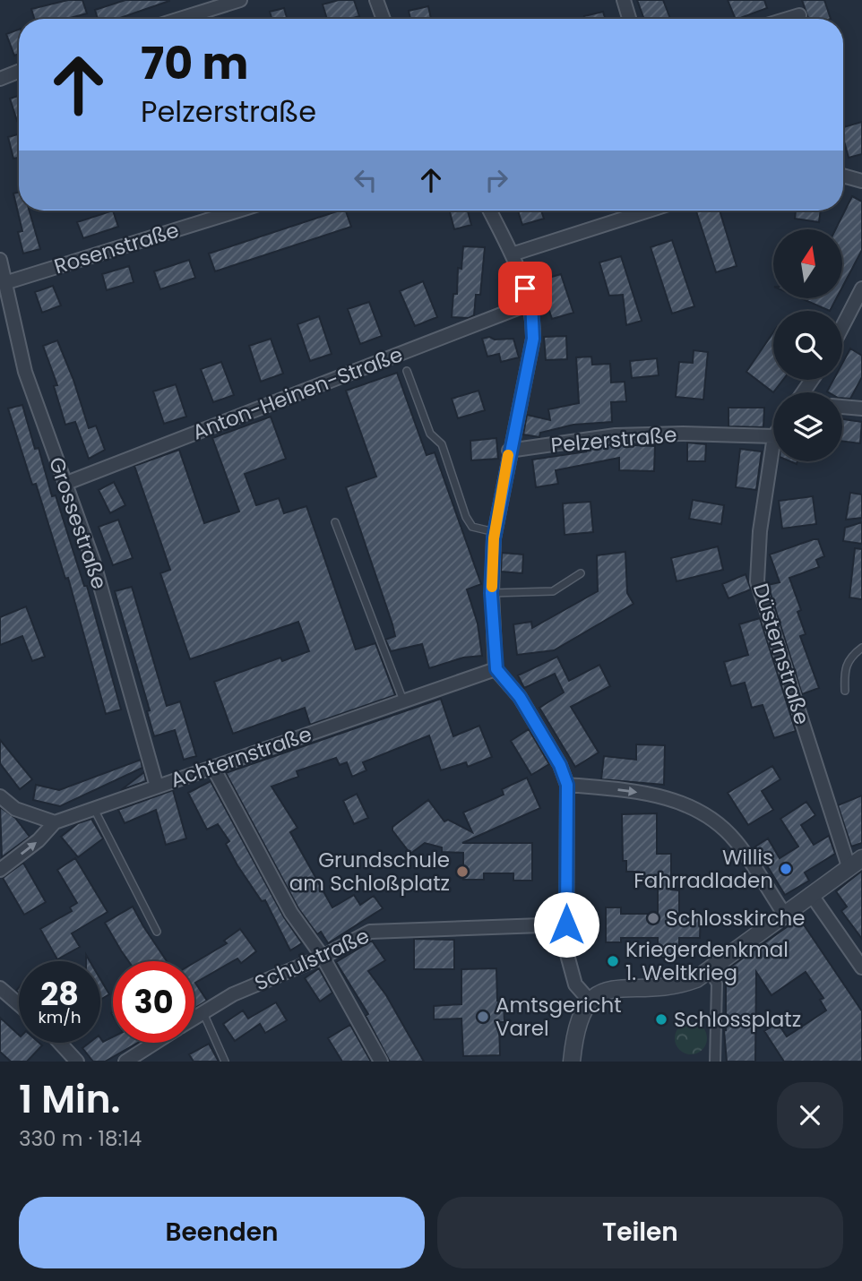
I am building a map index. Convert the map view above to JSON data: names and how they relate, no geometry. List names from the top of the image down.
{
  "streets": {
    "street": [
      "Rosenstraße",
      "Anton-Heinen-Straße",
      "Pelzerstraße",
      "Grossestraße",
      "Düsternstraße",
      "Achternstraße",
      "Schulstraße"
    ]
  },
  "crossings": [
    ["Rosenstraße", "Grossestraße"],
    ["Anton-Heinen-Straße", "Grossestraße"],
    ["Grossestraße", "Achternstraße"]
  ],
  "places": [
    "Willis Fahrradladen",
    "Grundschule am Schloßplatz",
    "Schlosskirche",
    "Kriegerdenkmal 1. Weltkrieg",
    "Amtsgericht Varel",
    "Schlossplatz"
  ],
  "north": "top",
  "page": {
    "turn": ["70 m", "Pelzerstraße"],
    "speed": "28 km/h",
    "limit": "30",
    "heading": ["1 Min.", "330 m · 18:14"],
    "buttons": ["Beenden", "Teilen"]
  }
}
